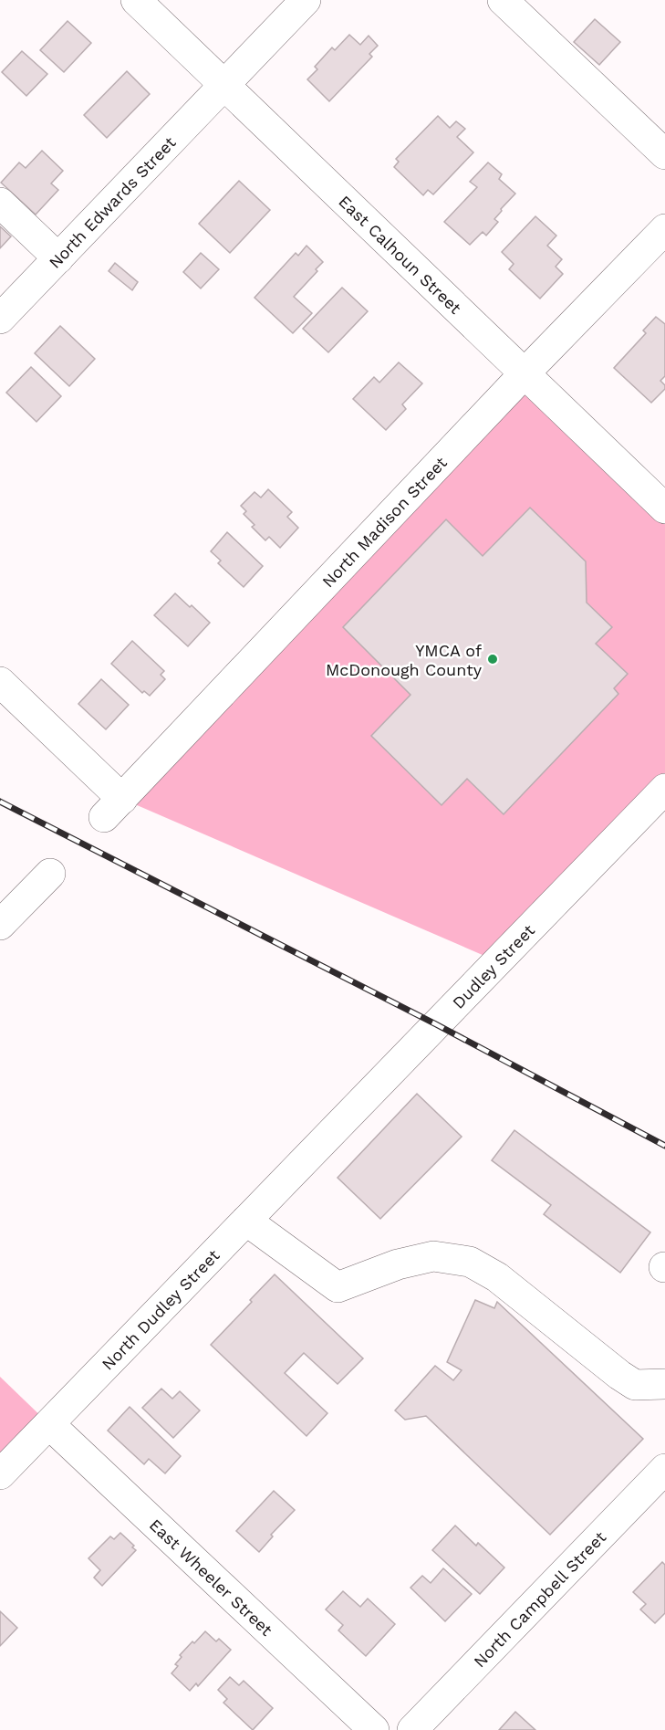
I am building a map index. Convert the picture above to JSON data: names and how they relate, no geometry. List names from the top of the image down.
{
  "streets": {
    "street": [
      "North Edwards Street",
      "East Calhoun Street",
      "North Madison Street",
      "Dudley Street",
      "North Dudley Street",
      "East Wheeler Street",
      "North Campbell Street"
    ]
  },
  "crossings": [
    ["North Edwards Street", "East Calhoun Street"],
    ["East Calhoun Street", "North Madison Street"],
    ["Dudley Street", "North Dudley Street"],
    ["North Dudley Street", "East Wheeler Street"]
  ],
  "places": ["YMCA of McDonough County"]
}
